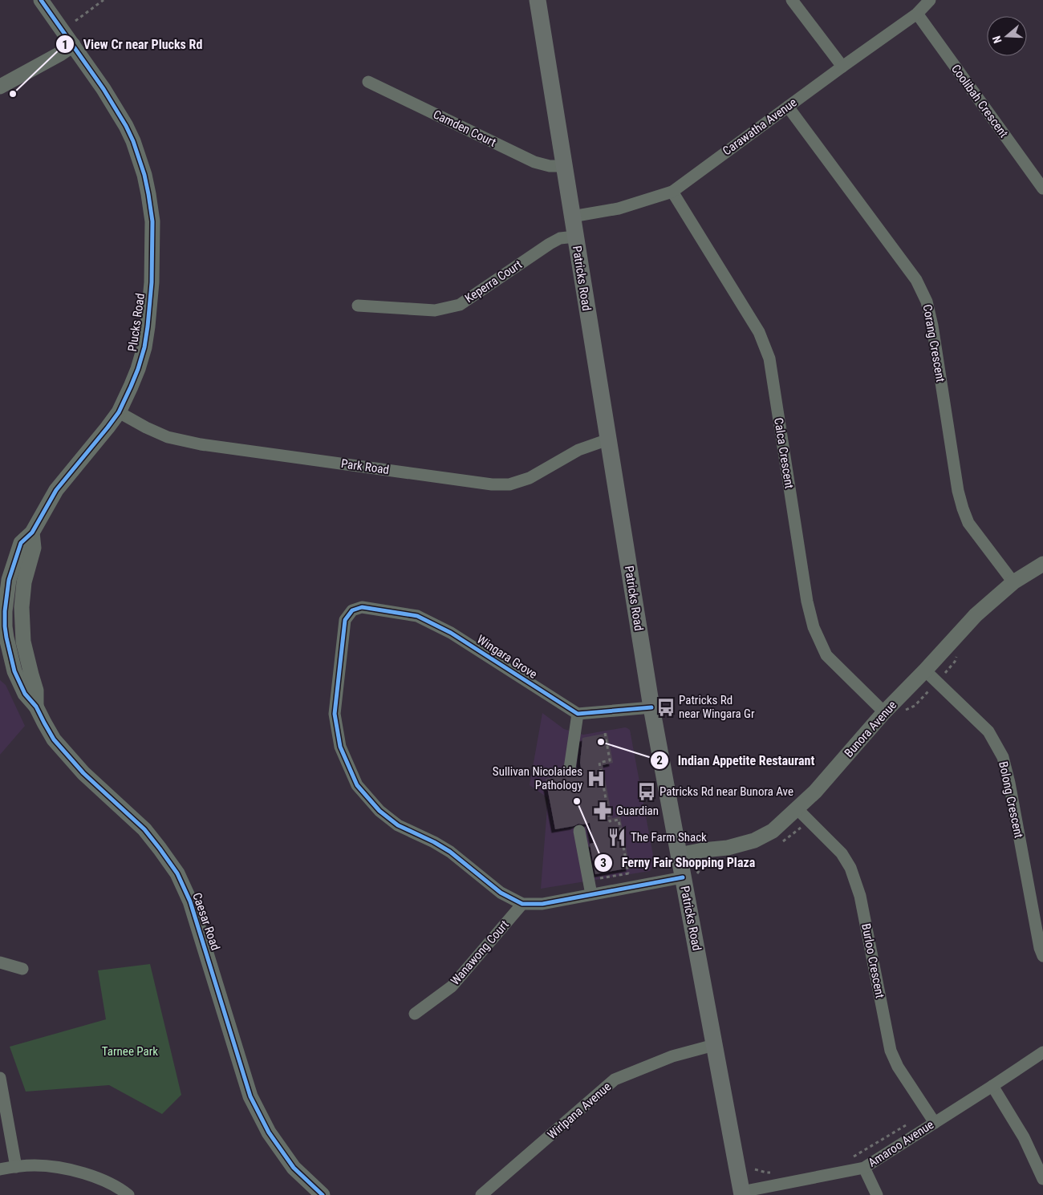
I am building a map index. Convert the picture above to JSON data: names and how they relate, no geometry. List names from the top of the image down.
{
  "streets": {
    "main road": ["Patricks Road"],
    "street": [
      "Coolibah Crescent",
      "Carawatha Avenue",
      "Camden Court",
      "Keperra Court",
      "Plucks Road",
      "Corang Crescent",
      "Calca Crescent",
      "Park Road",
      "Wingara Grove",
      "Bunora Avenue",
      "Bolong Crescent",
      "Caesar Road",
      "Wanawong Court",
      "Burloo Crescent",
      "Wirlpana Avenue",
      "Amaroo Avenue"
    ]
  },
  "crossings": [
    ["Coolibah Crescent", "Carawatha Avenue"],
    ["Carawatha Avenue", "Patricks Road"],
    ["Carawatha Avenue", "Corang Crescent"],
    ["Carawatha Avenue", "Calca Crescent"],
    ["Camden Court", "Patricks Road"],
    ["Patricks Road", "Keperra Court"],
    ["Patricks Road", "Park Road"],
    ["Patricks Road", "Bunora Avenue"],
    ["Patricks Road", "Wirlpana Avenue"],
    ["Patricks Road", "Amaroo Avenue"],
    ["Plucks Road", "Park Road"],
    ["Plucks Road", "Caesar Road"],
    ["Corang Crescent", "Bunora Avenue"],
    ["Calca Crescent", "Bunora Avenue"],
    ["Wingara Grove", "Wanawong Court"],
    ["Bunora Avenue", "Bolong Crescent"],
    ["Bunora Avenue", "Burloo Crescent"],
    ["Burloo Crescent", "Amaroo Avenue"]
  ],
  "parks": ["Tarnee Park"],
  "places": {
    "other": ["View Cr near Plucks Rd", "Indian Appetite Restaurant", "Ferny Fair Shopping Plaza"],
    "bus stop": ["Patricks Rd near Wingara Gr", "Patricks Rd near Bunora Ave"],
    "hospital": ["Sullivan Nicolaides Pathology"],
    "pharmacy": ["Guardian"],
    "restaurant": ["The Farm Shack"]
  },
  "north": "left"
}
